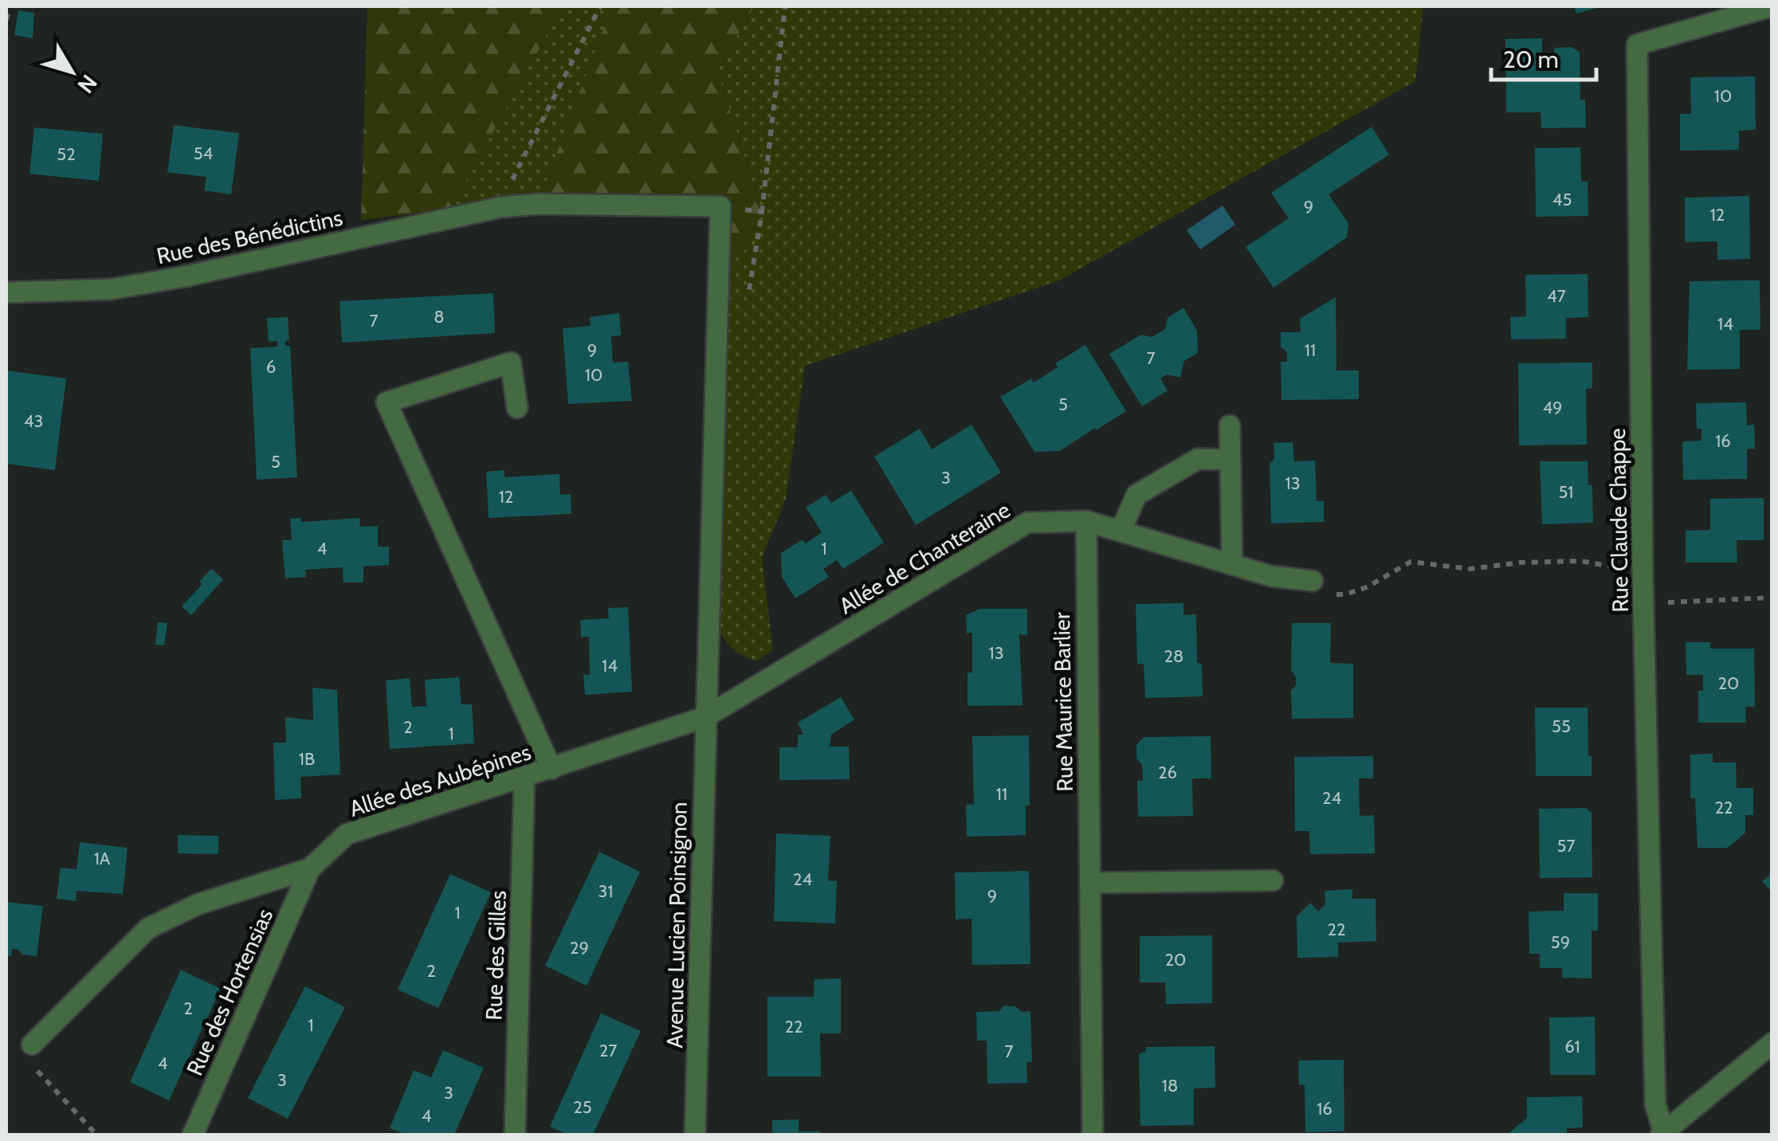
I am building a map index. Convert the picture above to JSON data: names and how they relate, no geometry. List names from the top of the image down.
{
  "streets": {
    "street": [
      "Rue des Bénédictins",
      "Rue Claude Chappe",
      "Allée de Chanteraine",
      "Rue Maurice Barlier",
      "Allée des Aubépines",
      "Avenue Lucien Poinsignon",
      "Rue des Gilles",
      "Rue des Hortensias"
    ]
  },
  "crossings": [
    ["Rue des Bénédictins", "Allée de Chanteraine"],
    ["Rue des Bénédictins", "Allée des Aubépines"],
    ["Rue des Bénédictins", "Avenue Lucien Poinsignon"],
    ["Allée de Chanteraine", "Rue Maurice Barlier"],
    ["Allée de Chanteraine", "Allée des Aubépines"],
    ["Allée de Chanteraine", "Avenue Lucien Poinsignon"],
    ["Allée des Aubépines", "Avenue Lucien Poinsignon"],
    ["Allée des Aubépines", "Rue des Gilles"],
    ["Allée des Aubépines", "Rue des Hortensias"]
  ],
  "house_numbers": [
    "10",
    "54",
    "52",
    "45",
    "9",
    "12",
    "47",
    "8",
    "7",
    "14",
    "9",
    "11",
    "7",
    "6",
    "10",
    "5",
    "49",
    "43",
    "16",
    "5",
    "3",
    "13",
    "51",
    "12",
    "4",
    "1",
    "13",
    "28",
    "14",
    "20",
    "55",
    "2",
    "1",
    "1B",
    "26",
    "11",
    "24",
    "22",
    "57",
    "1A",
    "24",
    "31",
    "9",
    "1",
    "22",
    "59",
    "29",
    "20",
    "2",
    "2",
    "1",
    "22",
    "61",
    "27",
    "7",
    "4",
    "3",
    "18",
    "3",
    "25",
    "16",
    "4"
  ],
  "scale_bar": "20 m",
  "north": "bottom right"
}
